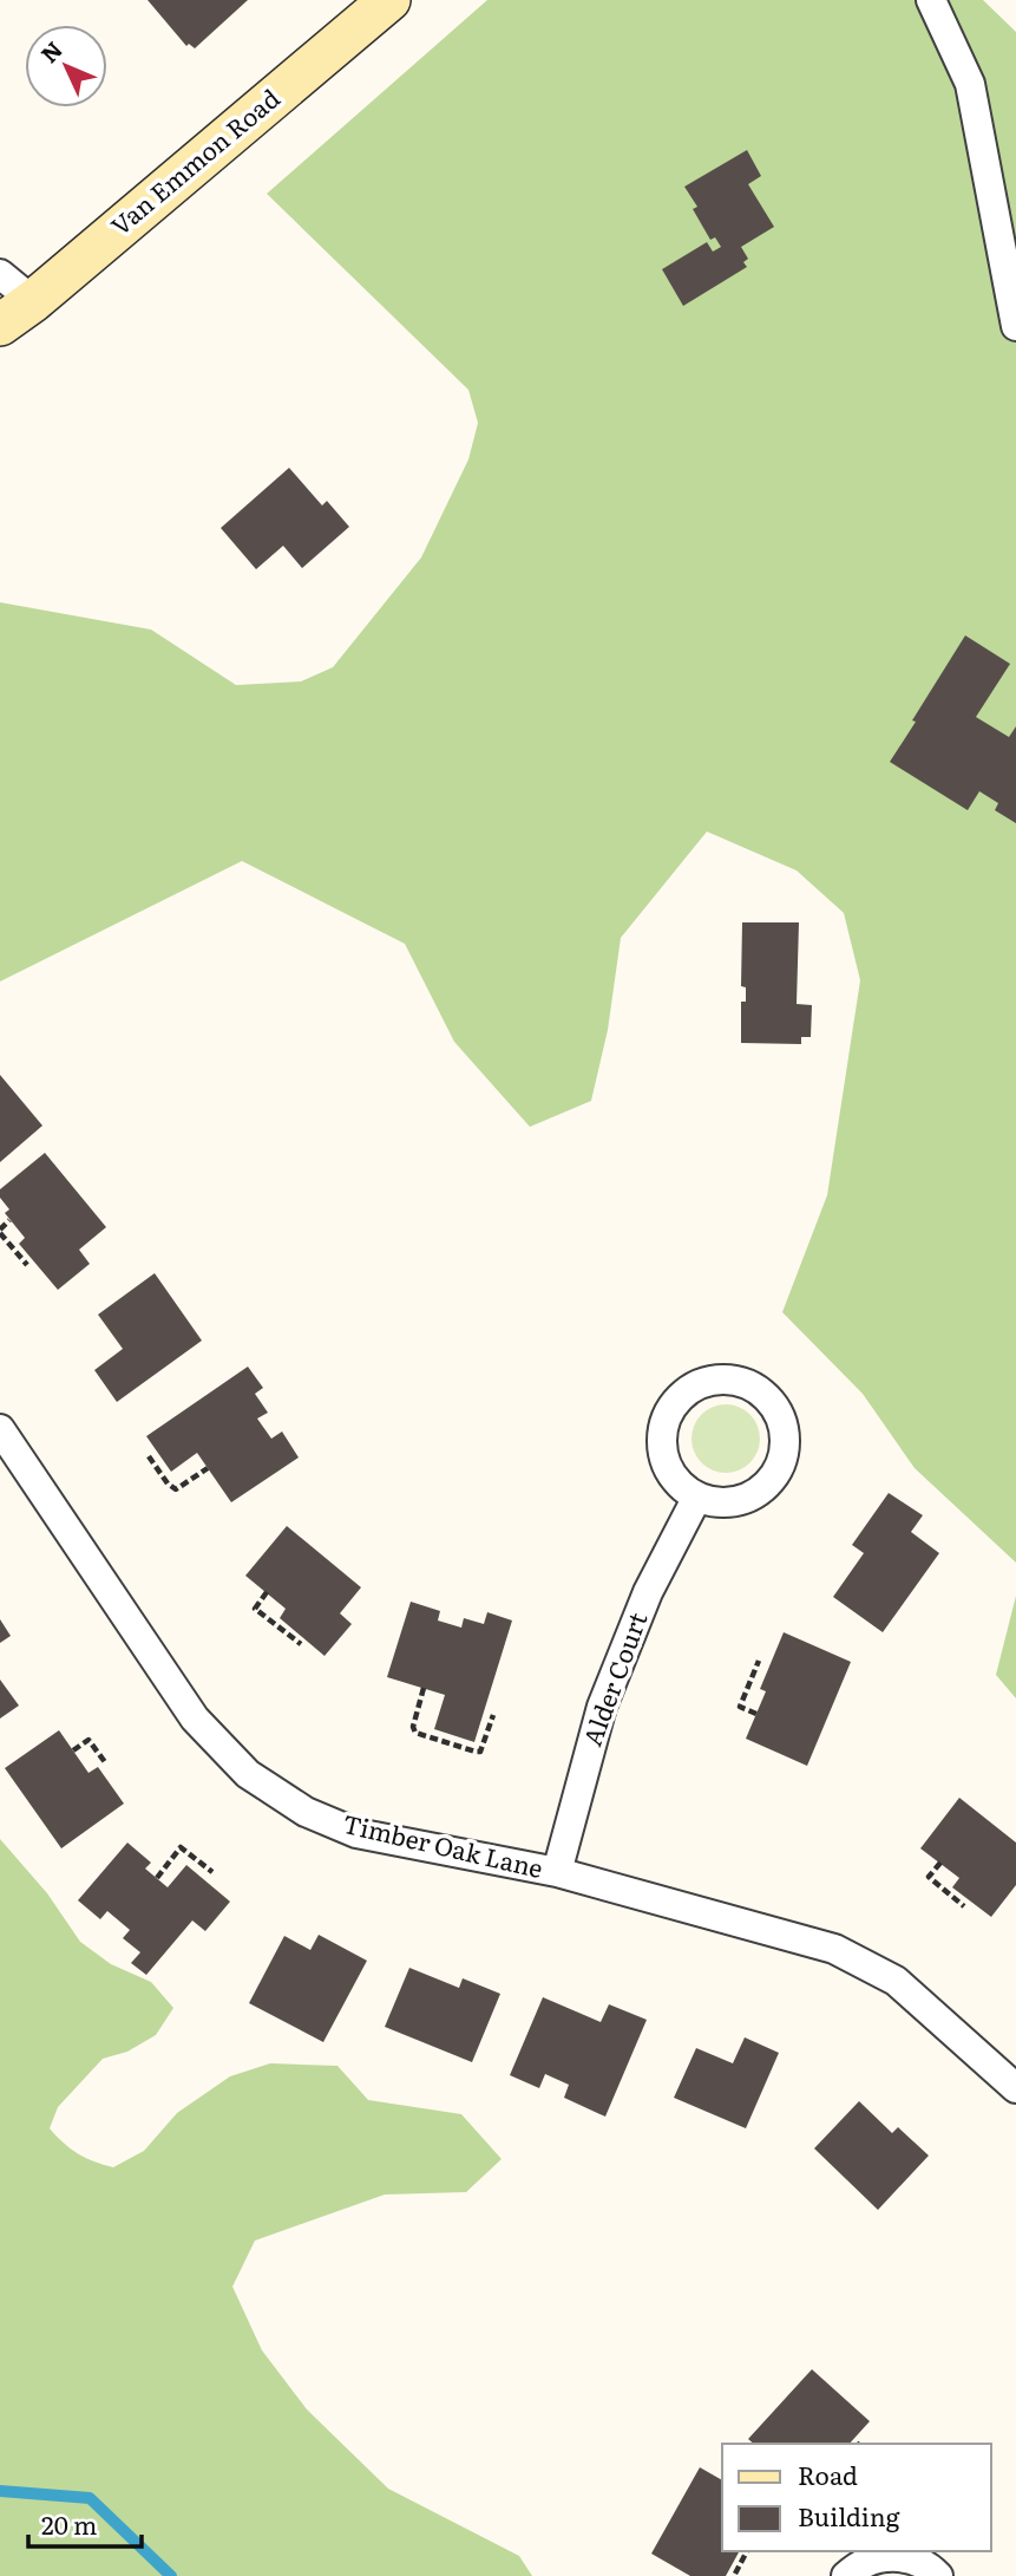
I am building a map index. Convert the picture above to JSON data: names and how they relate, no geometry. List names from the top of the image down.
{
  "streets": {
    "street": ["Van Emmon Road", "Alder Court", "Timber Oak Lane"]
  },
  "crossings": [
    ["Alder Court", "Timber Oak Lane"]
  ],
  "legend": ["Road", "Building"],
  "scale_bar": "20 m",
  "north": "top left"
}
